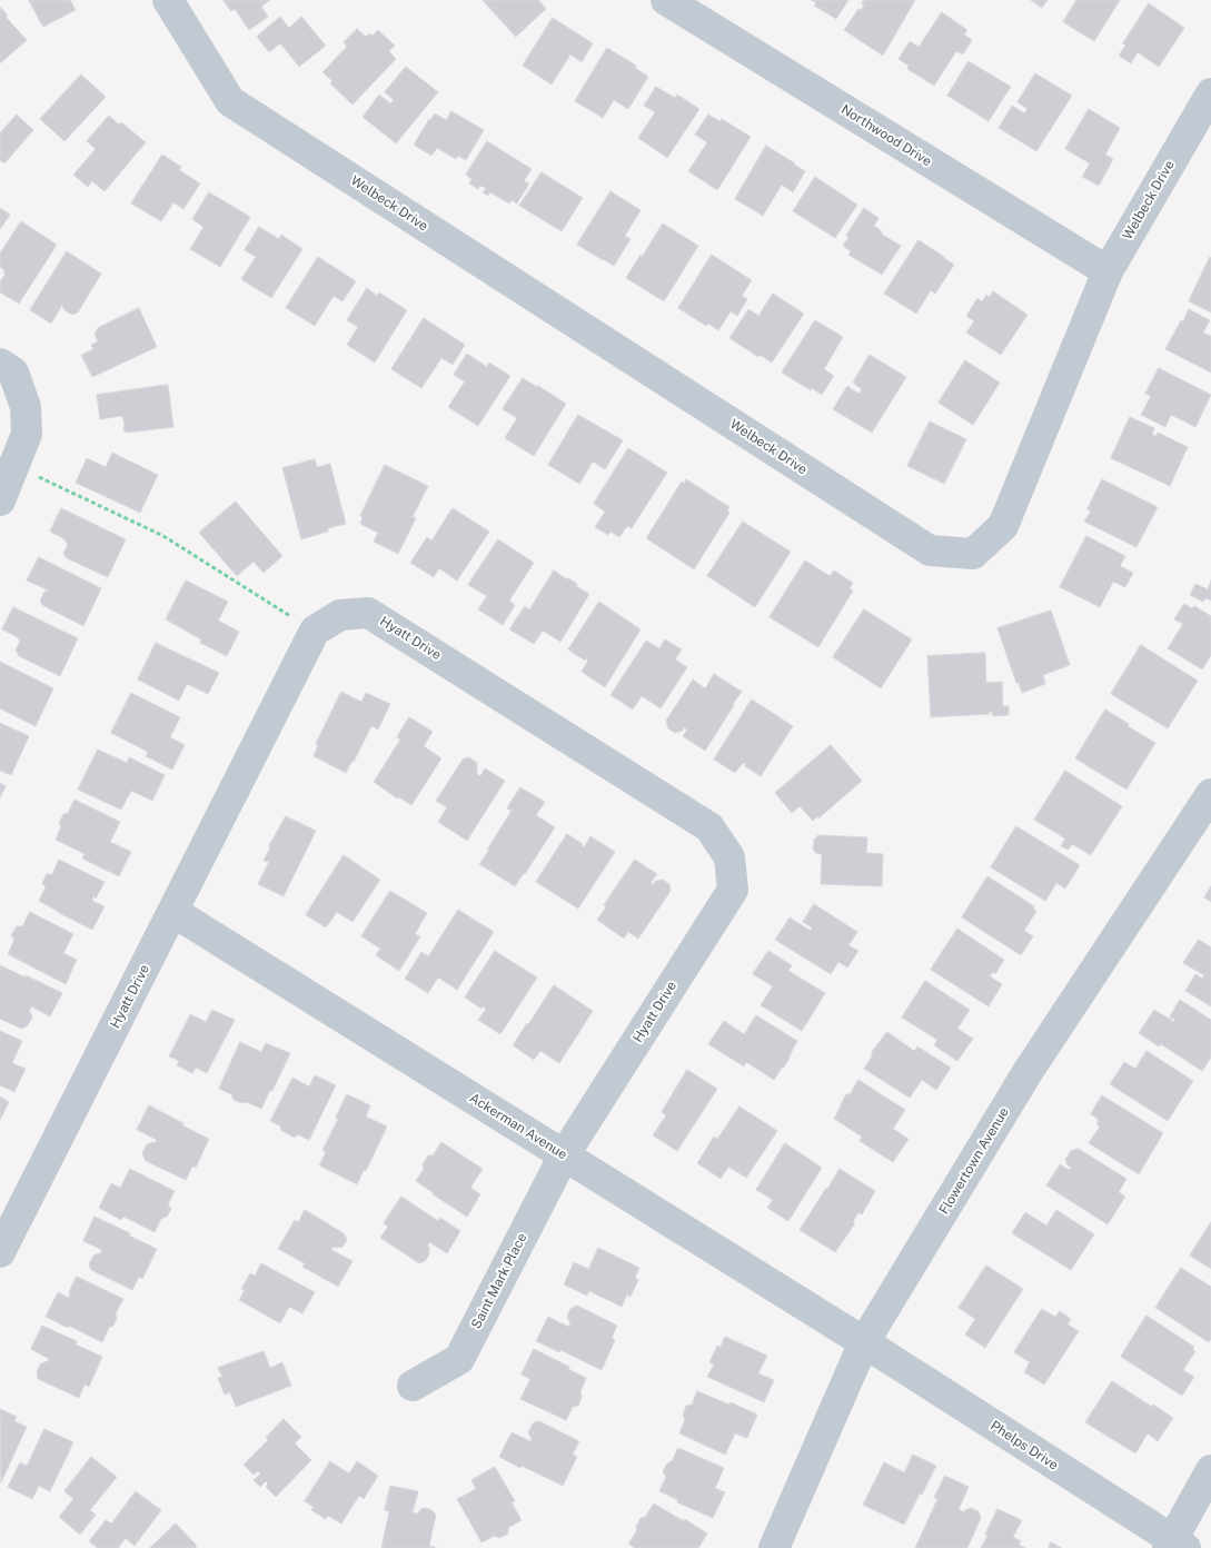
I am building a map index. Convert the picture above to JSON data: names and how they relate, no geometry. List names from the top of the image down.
{
  "streets": {
    "street": [
      "Northwood Drive",
      "Welbeck Drive",
      "Hyatt Drive",
      "Ackerman Avenue",
      "Flowertown Avenue",
      "Saint Mark Place",
      "Phelps Drive"
    ]
  },
  "crossings": [
    ["Northwood Drive", "Welbeck Drive"],
    ["Hyatt Drive", "Ackerman Avenue"],
    ["Hyatt Drive", "Saint Mark Place"],
    ["Ackerman Avenue", "Flowertown Avenue"],
    ["Ackerman Avenue", "Saint Mark Place"],
    ["Ackerman Avenue", "Phelps Drive"],
    ["Flowertown Avenue", "Phelps Drive"]
  ]
}
